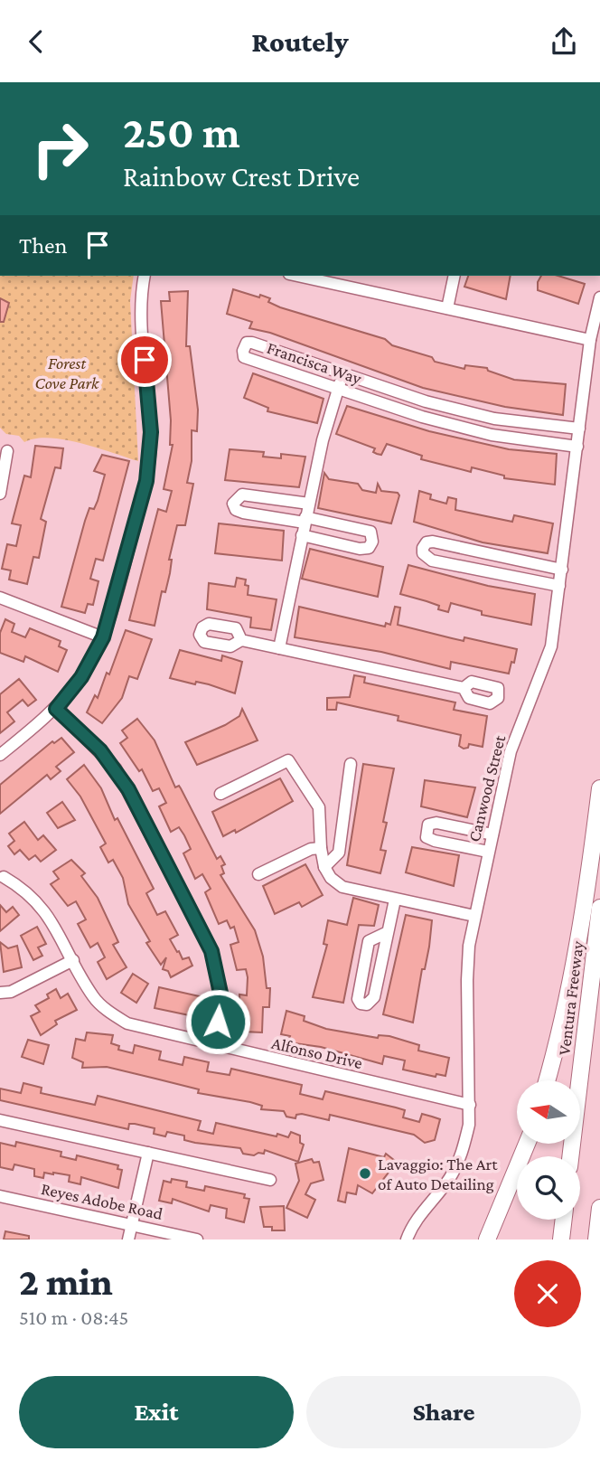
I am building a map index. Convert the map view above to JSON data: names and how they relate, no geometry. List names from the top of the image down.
{
  "streets": {
    "highway": ["Ventura Freeway"],
    "street": [
      "Francisca Way",
      "Canwood Street",
      "Alfonso Drive",
      "Reyes Adobe Road"
    ]
  },
  "crossings": [
    ["Francisca Way", "Canwood Street"],
    ["Canwood Street", "Alfonso Drive"]
  ],
  "parks": ["Forest Cove Park"],
  "places": ["Lavaggio: The Art of Auto Detailing"],
  "north": "left",
  "page": {
    "header": "Routely",
    "turn": ["250 m", "Rainbow Crest Drive"],
    "then": "Then",
    "heading": ["2 min", "510 m · 08:45"],
    "buttons": ["Exit", "Share"]
  }
}
